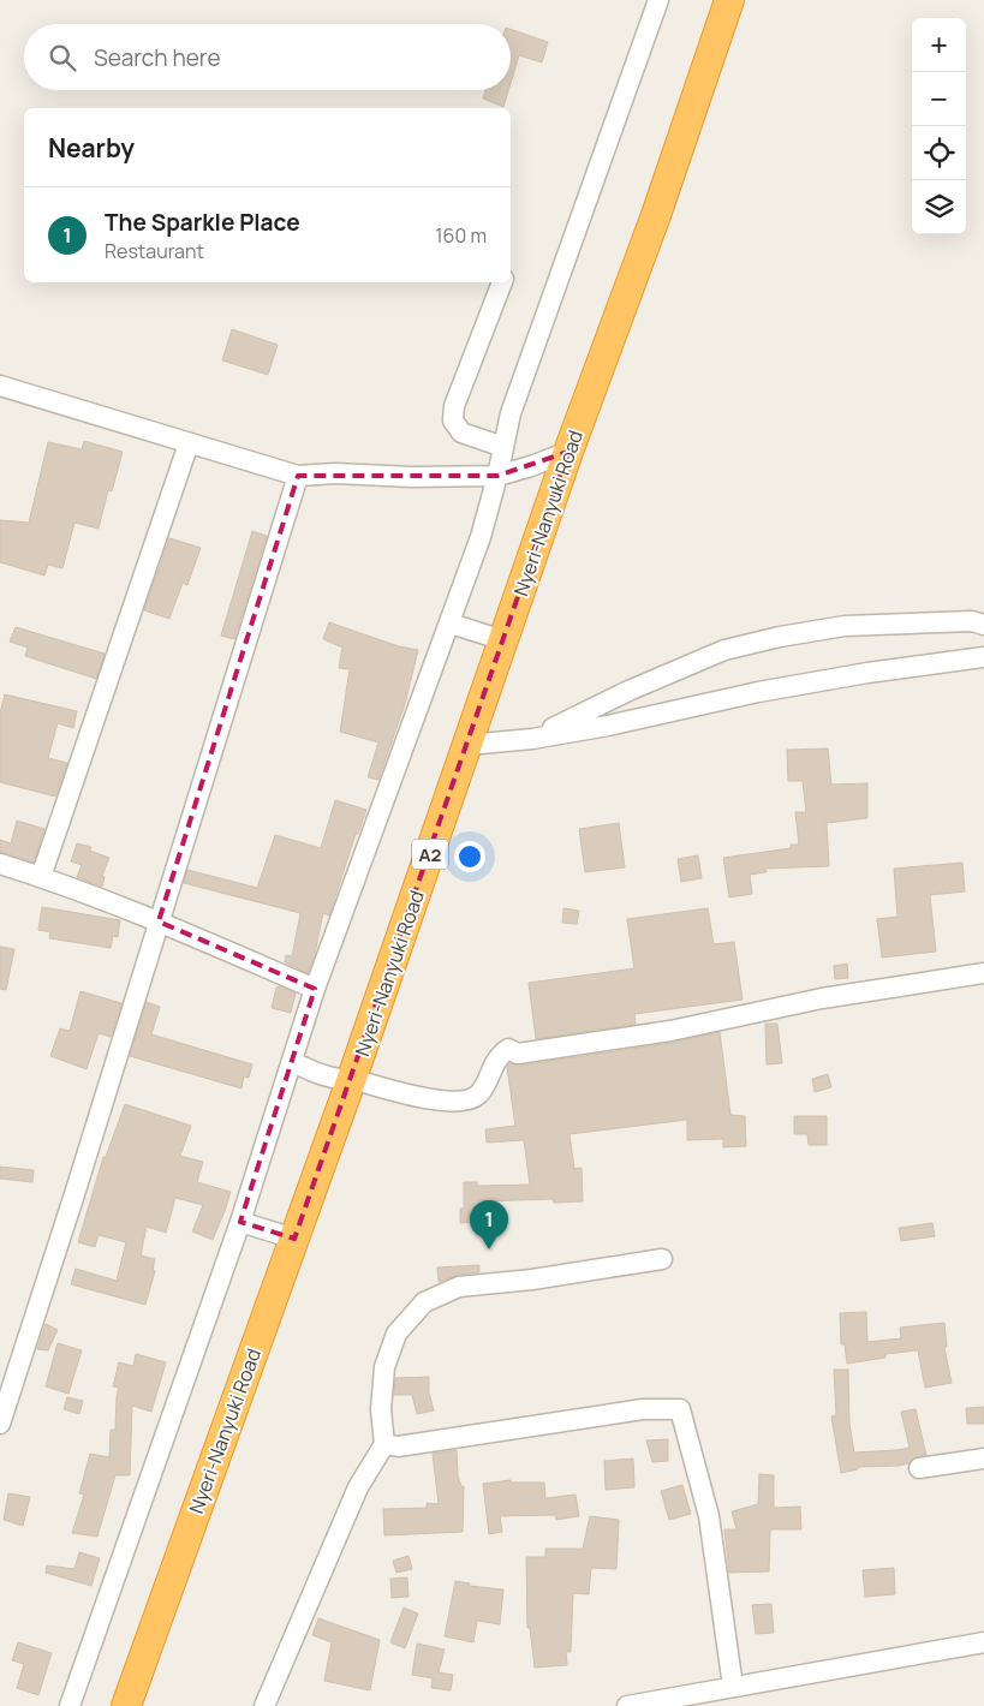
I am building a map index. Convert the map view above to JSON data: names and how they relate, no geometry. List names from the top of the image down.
{
  "streets": {
    "highway": ["Nyeri-Nanyuki Road", "A2"]
  },
  "page": {
    "map_buttons": ["+", "−"],
    "search": "Search here",
    "heading": "Nearby",
    "list": [
      {
        "mark": "1",
        "name": "The Sparkle Place",
        "note": "Restaurant",
        "value": "160 m"
      }
    ],
    "pins": "1"
  }
}
